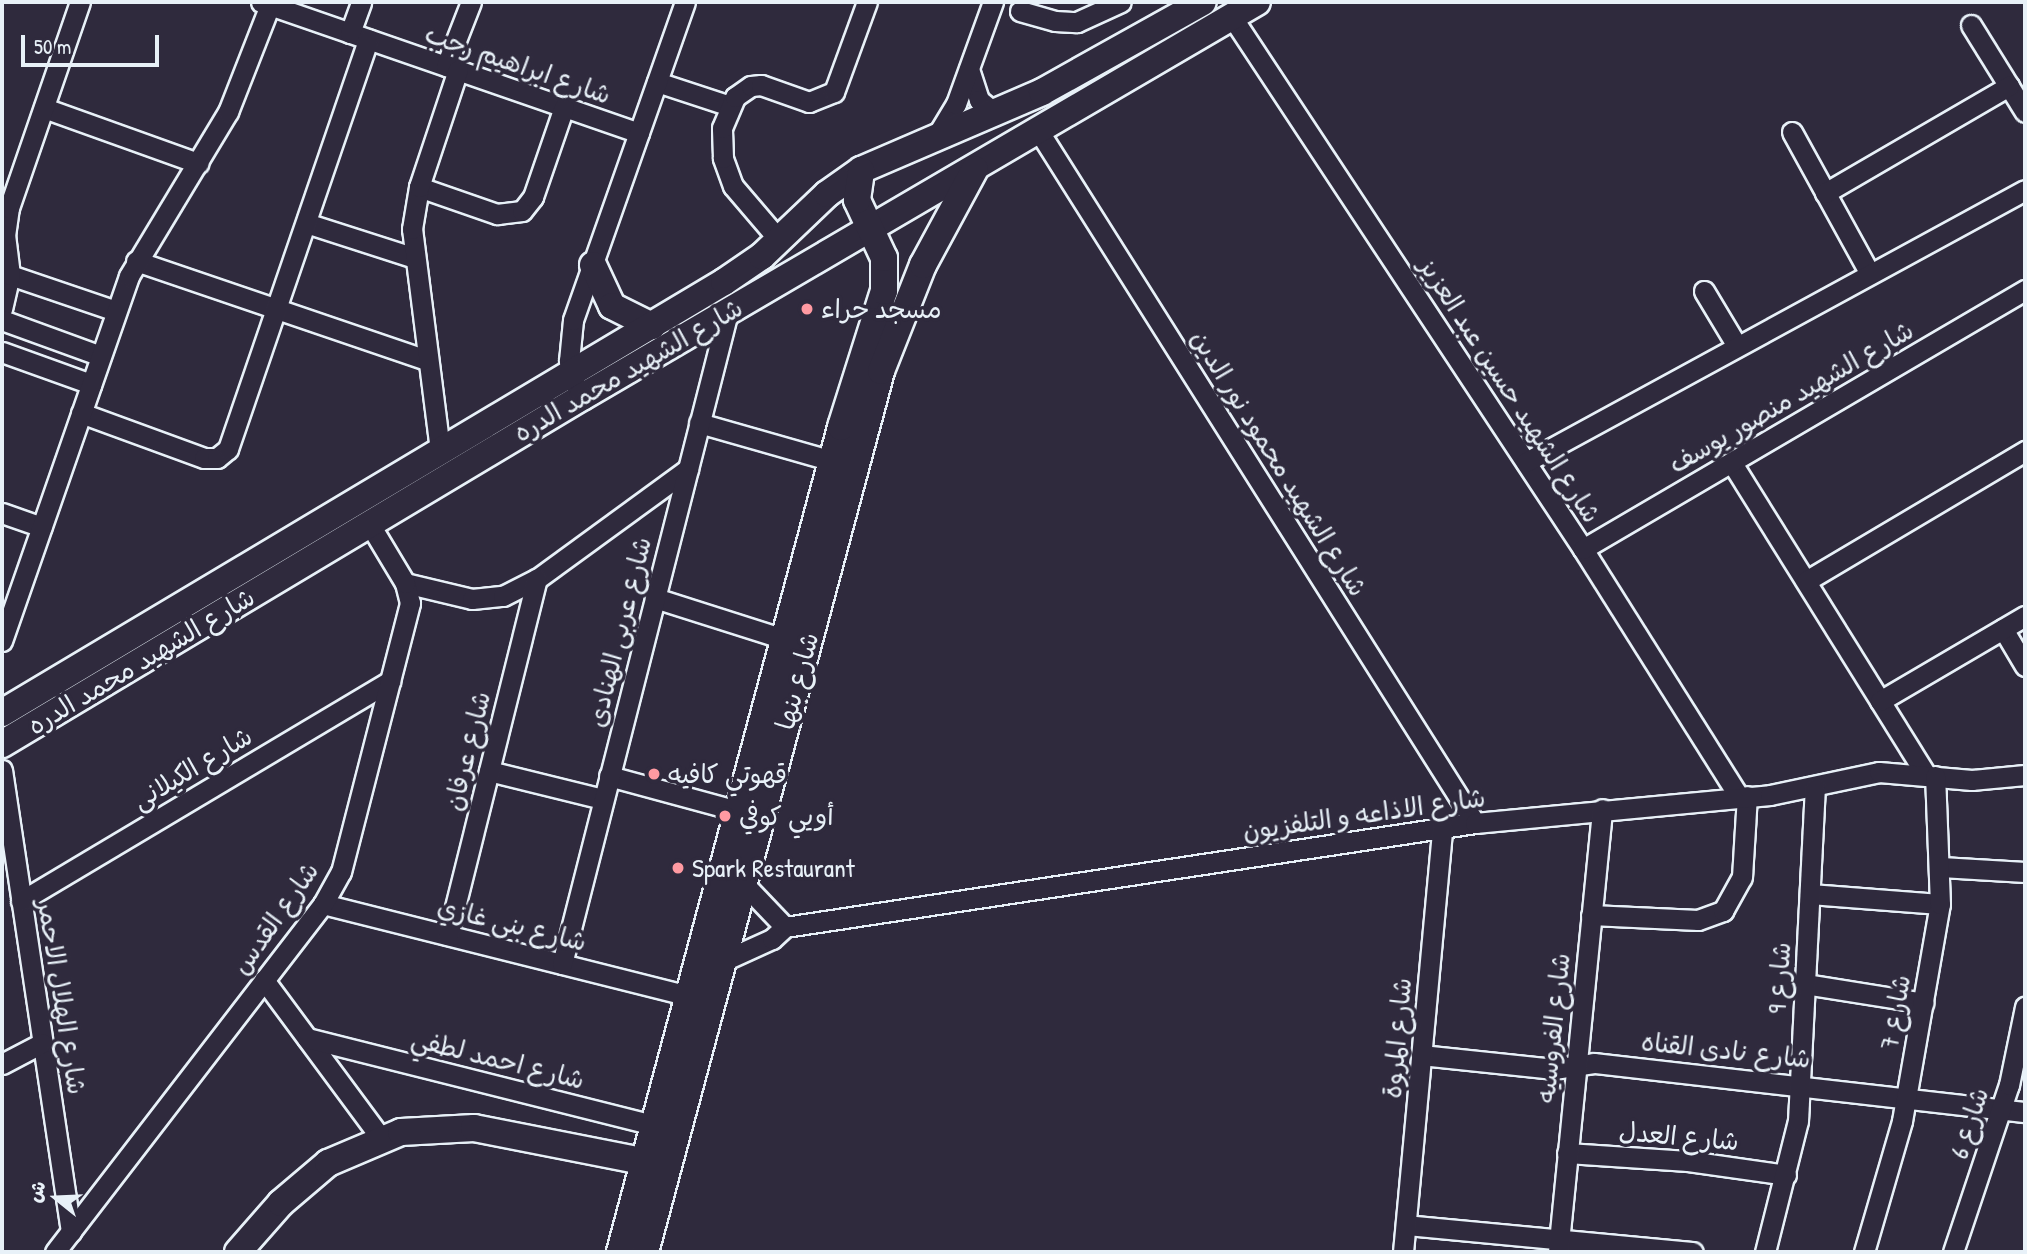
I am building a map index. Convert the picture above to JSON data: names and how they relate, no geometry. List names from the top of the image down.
{
  "streets": {
    "main road": ["شارع الشهيد محمد الدره", "شارع بنها"],
    "street": [
      "شارع ابراهيم رجب",
      "شارع الشهيد حسين عبد العزيز",
      "شارع الشهيد منصور يوسف",
      "شارع الشهيد محمود نور الدين",
      "شارع عربى الهنادى",
      "شارع عرفان",
      "شارع الكيلانى",
      "شارع الاذاعه و التلفزيون",
      "شارع القدس",
      "شارع بنى غازي",
      "شارع 9",
      "شارع الهلال الاحمر",
      "شارع 7",
      "شارع الفروسيه",
      "شارع المروة",
      "شارع نادى القناه",
      "شارع احمد لطفي",
      "شارع 6",
      "شارع العدل"
    ]
  },
  "crossings": [
    ["شارع الشهيد محمد الدره", "شارع الشهيد حسين عبد العزيز"],
    ["شارع الشهيد محمد الدره", "شارع الشهيد محمود نور الدين"],
    ["شارع الشهيد محمد الدره", "شارع عربى الهنادى"],
    ["شارع الشهيد محمد الدره", "شارع بنها"],
    ["شارع الشهيد محمد الدره", "شارع القدس"],
    ["شارع الشهيد حسين عبد العزيز", "شارع الشهيد منصور يوسف"],
    ["شارع الشهيد حسين عبد العزيز", "شارع الاذاعه و التلفزيون"],
    ["شارع الشهيد محمود نور الدين", "شارع الاذاعه و التلفزيون"],
    ["شارع عربى الهنادى", "شارع بنى غازي"],
    ["شارع بنها", "شارع الاذاعه و التلفزيون"],
    ["شارع بنها", "شارع بنى غازي"],
    ["شارع بنها", "شارع احمد لطفي"],
    ["شارع عرفان", "شارع بنى غازي"],
    ["شارع الكيلانى", "شارع القدس"],
    ["شارع الكيلانى", "شارع الهلال الاحمر"],
    ["شارع الاذاعه و التلفزيون", "شارع 9"],
    ["شارع الاذاعه و التلفزيون", "شارع 7"],
    ["شارع الاذاعه و التلفزيون", "شارع الفروسيه"],
    ["شارع الاذاعه و التلفزيون", "شارع المروة"],
    ["شارع القدس", "شارع بنى غازي"],
    ["شارع القدس", "شارع الهلال الاحمر"],
    ["شارع 9", "شارع نادى القناه"],
    ["شارع 9", "شارع العدل"],
    ["شارع 7", "شارع نادى القناه"],
    ["شارع الفروسيه", "شارع نادى القناه"],
    ["شارع الفروسيه", "شارع العدل"],
    ["شارع المروة", "شارع نادى القناه"],
    ["شارع نادى القناه", "شارع 6"]
  ],
  "places": [
    "مسجد حراء",
    "قهوتي كافيه",
    "أويي كوفي",
    "Spark Restaurant"
  ],
  "scale_bar": "50 m",
  "north": "left"
}
